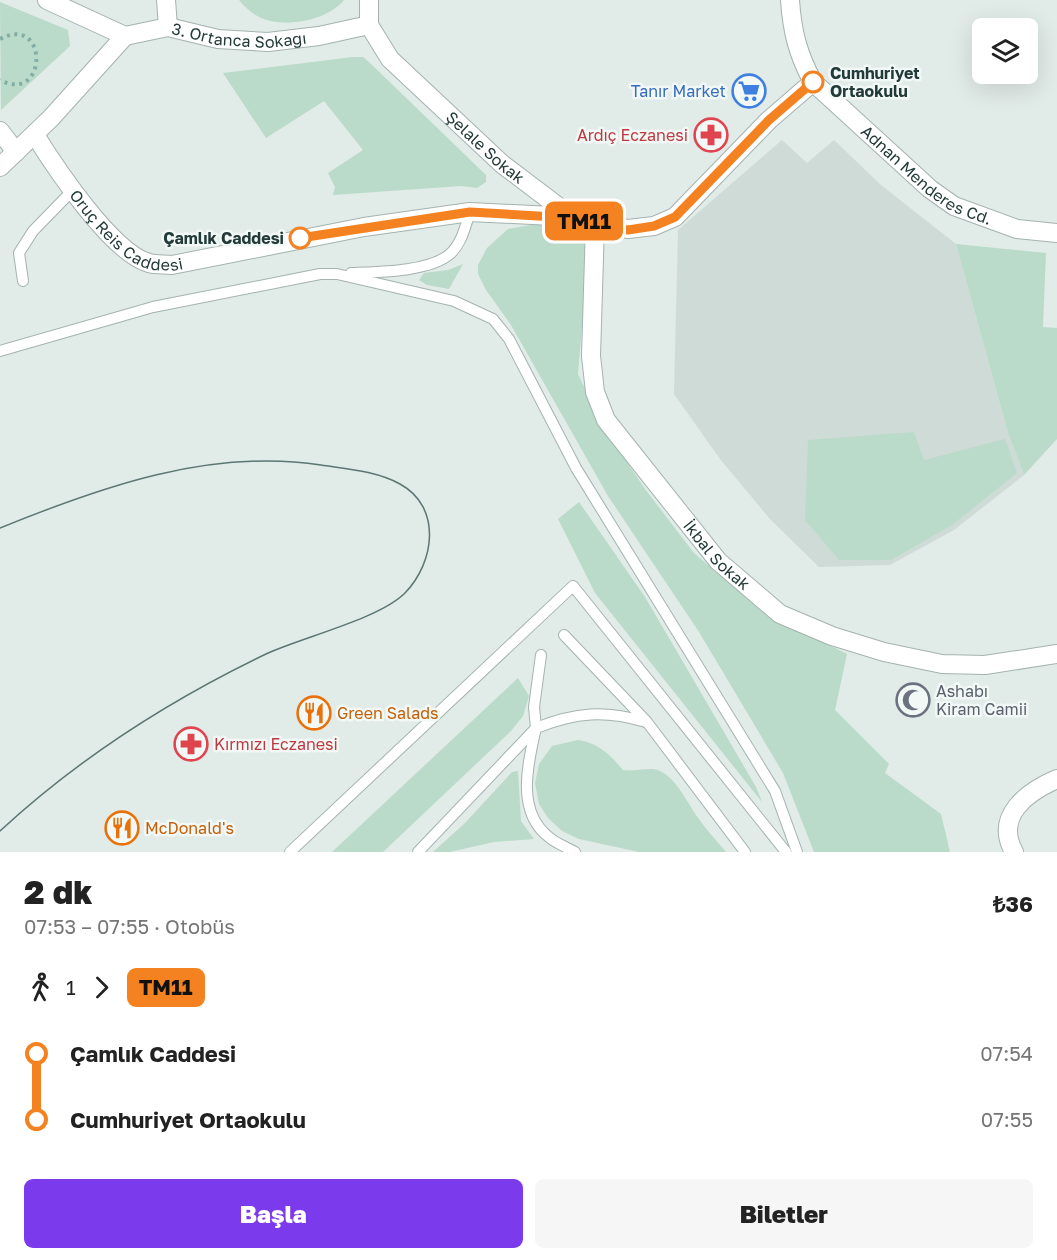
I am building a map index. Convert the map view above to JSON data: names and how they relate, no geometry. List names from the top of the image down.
{
  "streets": {
    "street": [
      "3. Ortanca Sokağı",
      "Şelale Sokak",
      "Adnan Menderes Cd.",
      "Oruç Reis Caddesi",
      "İkbal Sokak"
    ]
  },
  "crossings": [
    ["3. Ortanca Sokağı", "Şelale Sokak"],
    ["Şelale Sokak", "Adnan Menderes Cd."],
    ["Şelale Sokak", "Oruç Reis Caddesi"],
    ["Şelale Sokak", "İkbal Sokak"]
  ],
  "places": {
    "other": ["Cumhuriyet Ortaokulu", "Çamlık Caddesi"],
    "supermarket": ["Tanır Market"],
    "pharmacy": ["Ardıç Eczanesi", "Kırmızı Eczanesi"],
    "mosque": ["Ashabı Kiram Camii"],
    "restaurant": ["Green Salads", "McDonald's"]
  },
  "lines": ["bus line TM11"],
  "page": {
    "on_map": "TM11",
    "heading": ["2 dk", "07:53 – 07:55 · Otobüs", "₺36"],
    "legs": ["1", "TM11"],
    "list": [
      {
        "name": "Çamlık Caddesi",
        "value": "07:54"
      },
      {
        "name": "Cumhuriyet Ortaokulu",
        "value": "07:55"
      }
    ],
    "buttons": ["Başla", "Biletler"]
  }
}
